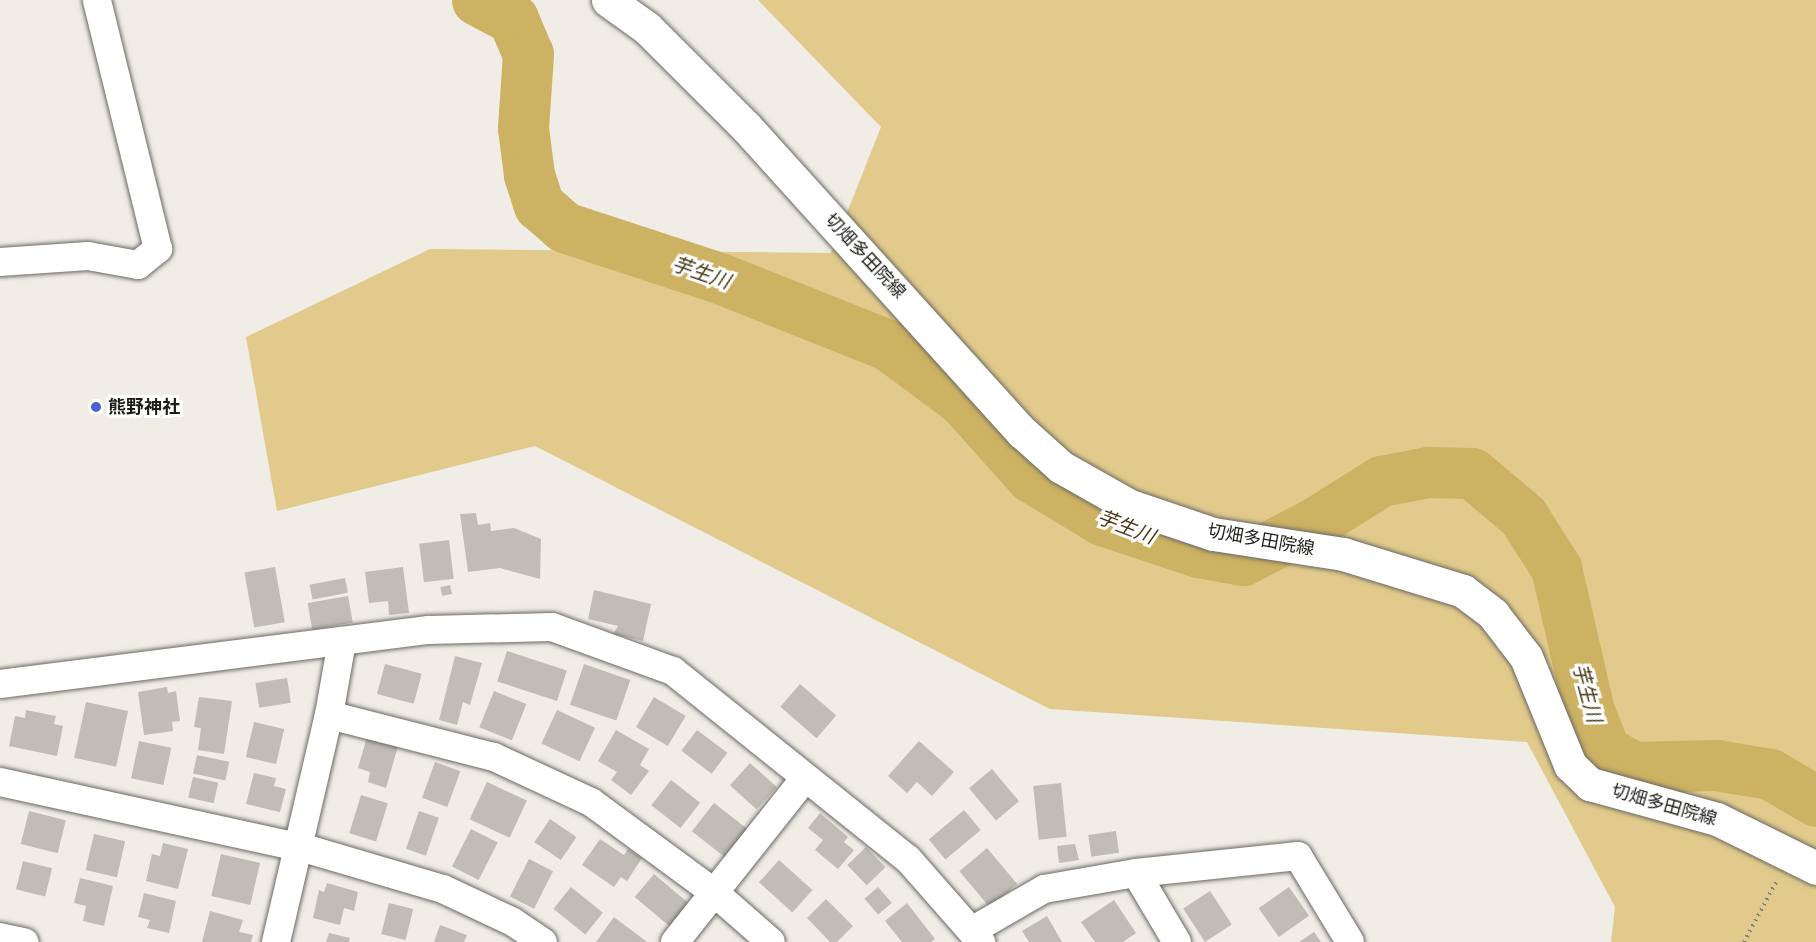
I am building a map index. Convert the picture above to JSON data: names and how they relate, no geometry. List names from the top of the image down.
{
  "streets": {
    "main road": ["切畑多田院線"]
  },
  "water": ["芋生川"],
  "places": ["熊野神社"]
}
